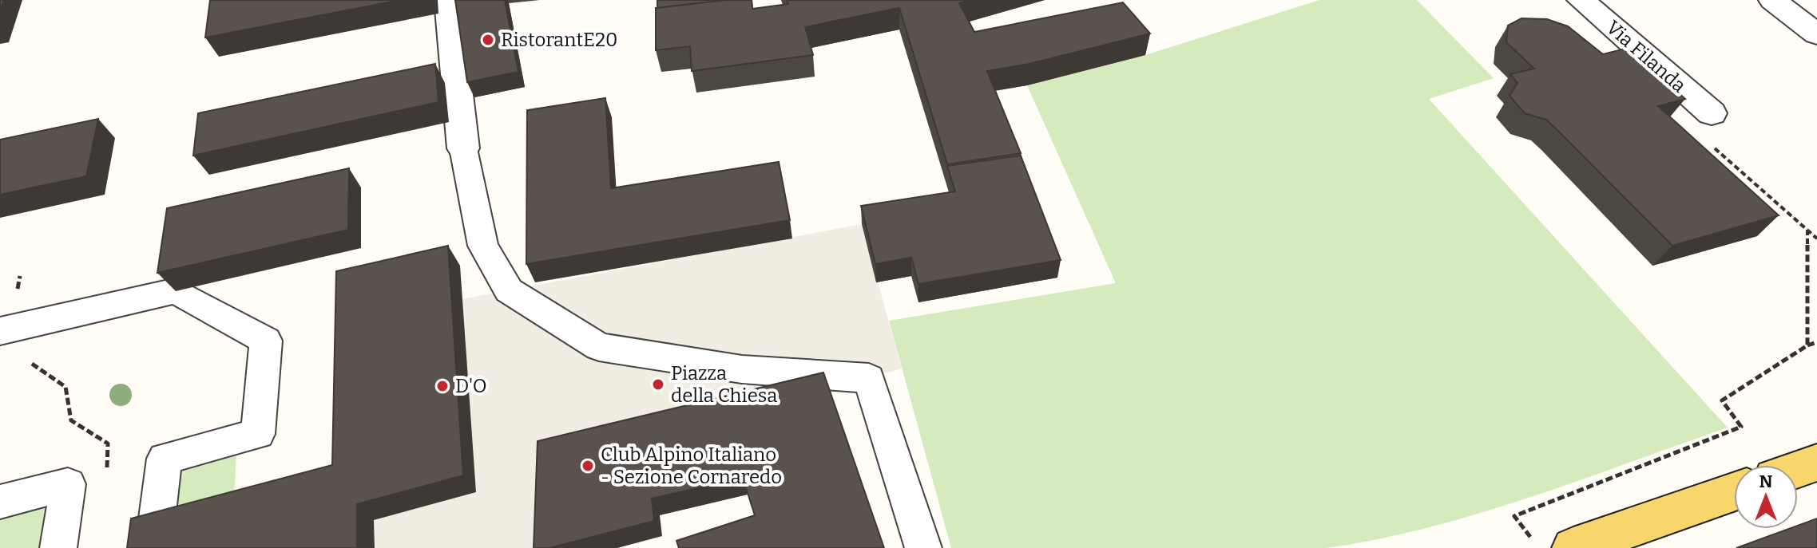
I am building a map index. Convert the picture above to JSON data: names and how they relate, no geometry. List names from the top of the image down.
{
  "streets": {
    "street": ["Via Filanda"]
  },
  "places": [
    "RistorantE20",
    "Piazza della Chiesa",
    "D'O",
    "Club Alpino Italiano - Sezione Cornaredo"
  ],
  "north": "top"
}
